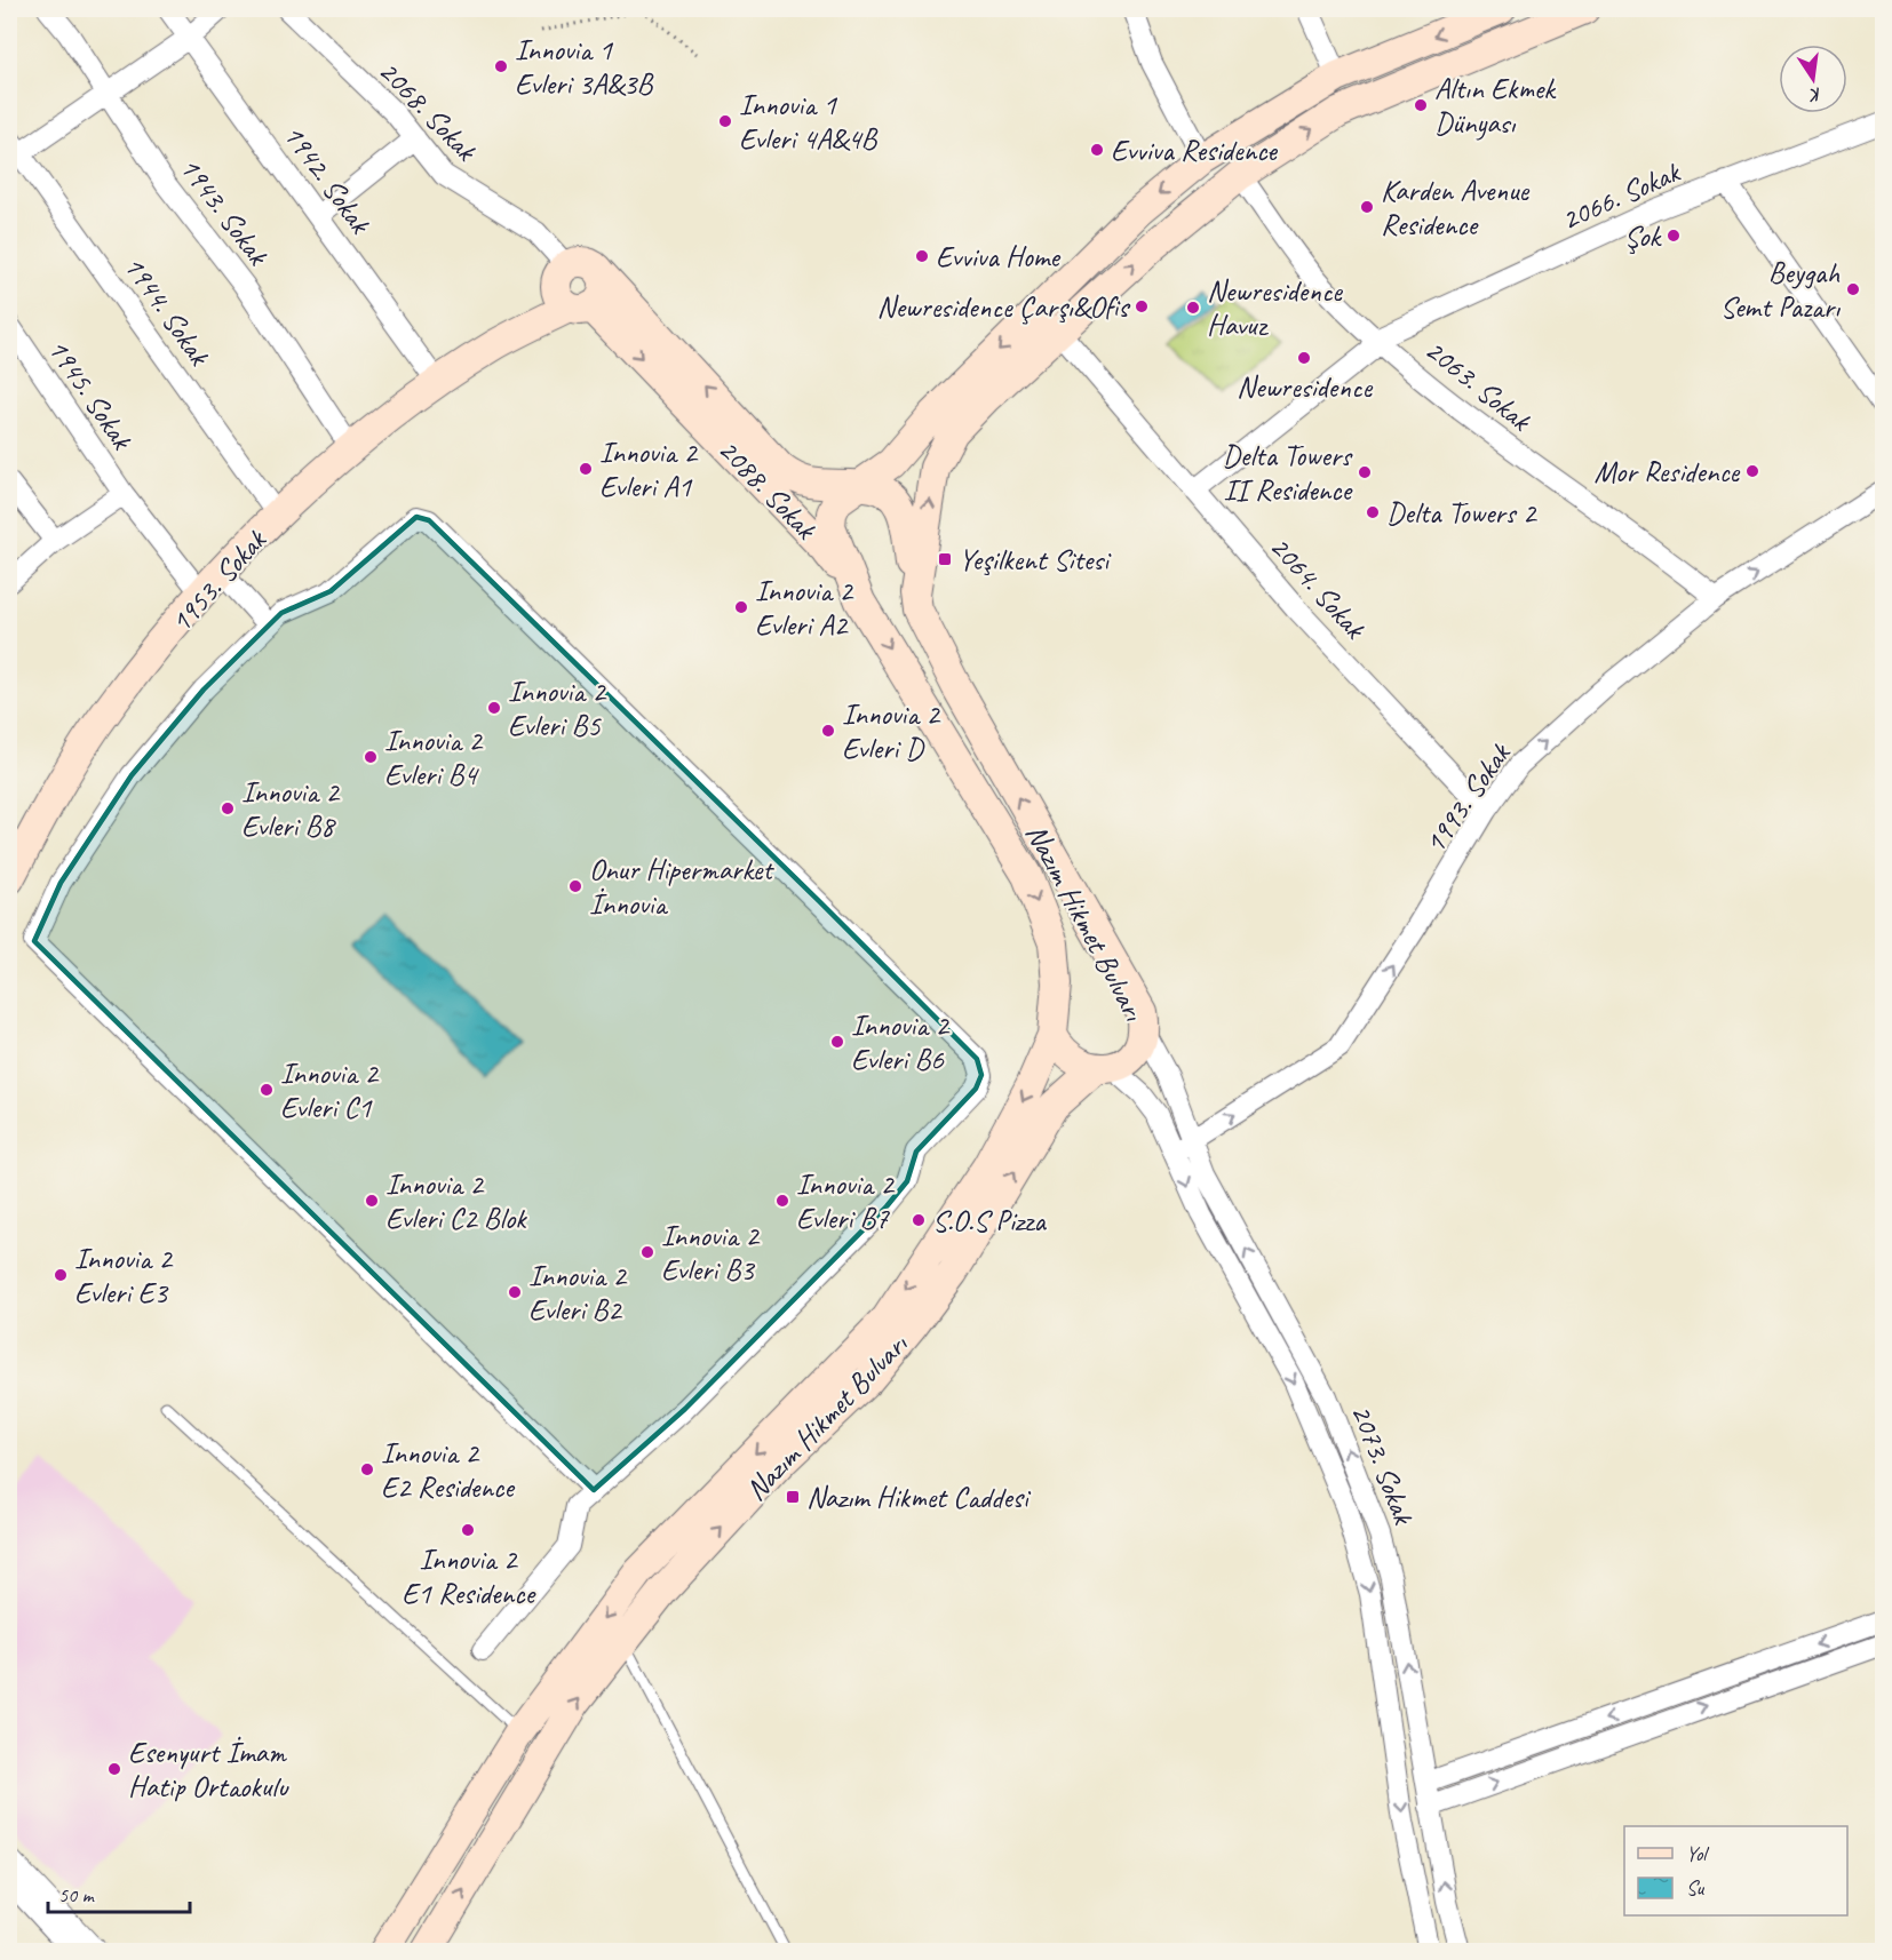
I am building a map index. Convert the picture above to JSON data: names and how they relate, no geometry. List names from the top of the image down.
{
  "streets": {
    "main road": ["2088. Sokak", "1953. Sokak", "Nazım Hikmet Bulvarı"],
    "street": [
      "2068. Sokak",
      "1942. Sokak",
      "2066. Sokak",
      "1943. Sokak",
      "1944. Sokak",
      "2063. Sokak",
      "1945. Sokak",
      "2064. Sokak",
      "1993. Sokak",
      "2073. Sokak"
    ]
  },
  "crossings": [
    ["2068. Sokak", "2088. Sokak"],
    ["2068. Sokak", "1953. Sokak"],
    ["1942. Sokak", "1953. Sokak"],
    ["2066. Sokak", "2063. Sokak"],
    ["2066. Sokak", "2064. Sokak"],
    ["1943. Sokak", "1953. Sokak"],
    ["1944. Sokak", "1953. Sokak"],
    ["2063. Sokak", "1993. Sokak"],
    ["2063. Sokak", "Nazım Hikmet Bulvarı"],
    ["1945. Sokak", "1953. Sokak"],
    ["2088. Sokak", "1953. Sokak"],
    ["2088. Sokak", "Nazım Hikmet Bulvarı"],
    ["2064. Sokak", "1993. Sokak"],
    ["2064. Sokak", "Nazım Hikmet Bulvarı"],
    ["1993. Sokak", "2073. Sokak"],
    ["Nazım Hikmet Bulvarı", "2073. Sokak"]
  ],
  "one_way": ["2088. Sokak", "1993. Sokak"],
  "places": {
    "other": [
      "Innovia 1 Evleri 3A&3B",
      "Altın Ekmek Dünyası",
      "Innovia 1 Evleri 4A&4B",
      "Evviva Residence",
      "Karden Avenue Residence",
      "Şok",
      "Evviva Home",
      "Beygah Semt Pazarı",
      "Newresidence Çarşı&Ofis",
      "Newresidence Havuz",
      "Newresidence",
      "Innovia 2 Evleri A1",
      "Mor Residence",
      "Delta Towers II Residence",
      "Delta Towers 2",
      "Innovia 2 Evleri A2",
      "Innovia 2 Evleri B5",
      "Innovia 2 Evleri D",
      "Innovia 2 Evleri B4",
      "Innovia 2 Evleri B8",
      "Onur Hipermarket İnnovia",
      "Innovia 2 Evleri B6",
      "Innovia 2 Evleri C1",
      "Innovia 2 Evleri C2 Blok",
      "Innovia 2 Evleri B7",
      "S.O.S Pizza",
      "Innovia 2 Evleri B3",
      "Innovia 2 Evleri E3",
      "Innovia 2 Evleri B2",
      "Innovia 2 E2 Residence",
      "Innovia 2 E1 Residence",
      "Esenyurt İmam Hatip Ortaokulu"
    ],
    "transit": ["Yeşilkent Sitesi", "Nazım Hikmet Caddesi"]
  },
  "legend": ["Yol", "Su"],
  "scale_bar": "50 m",
  "north": "bottom"
}
